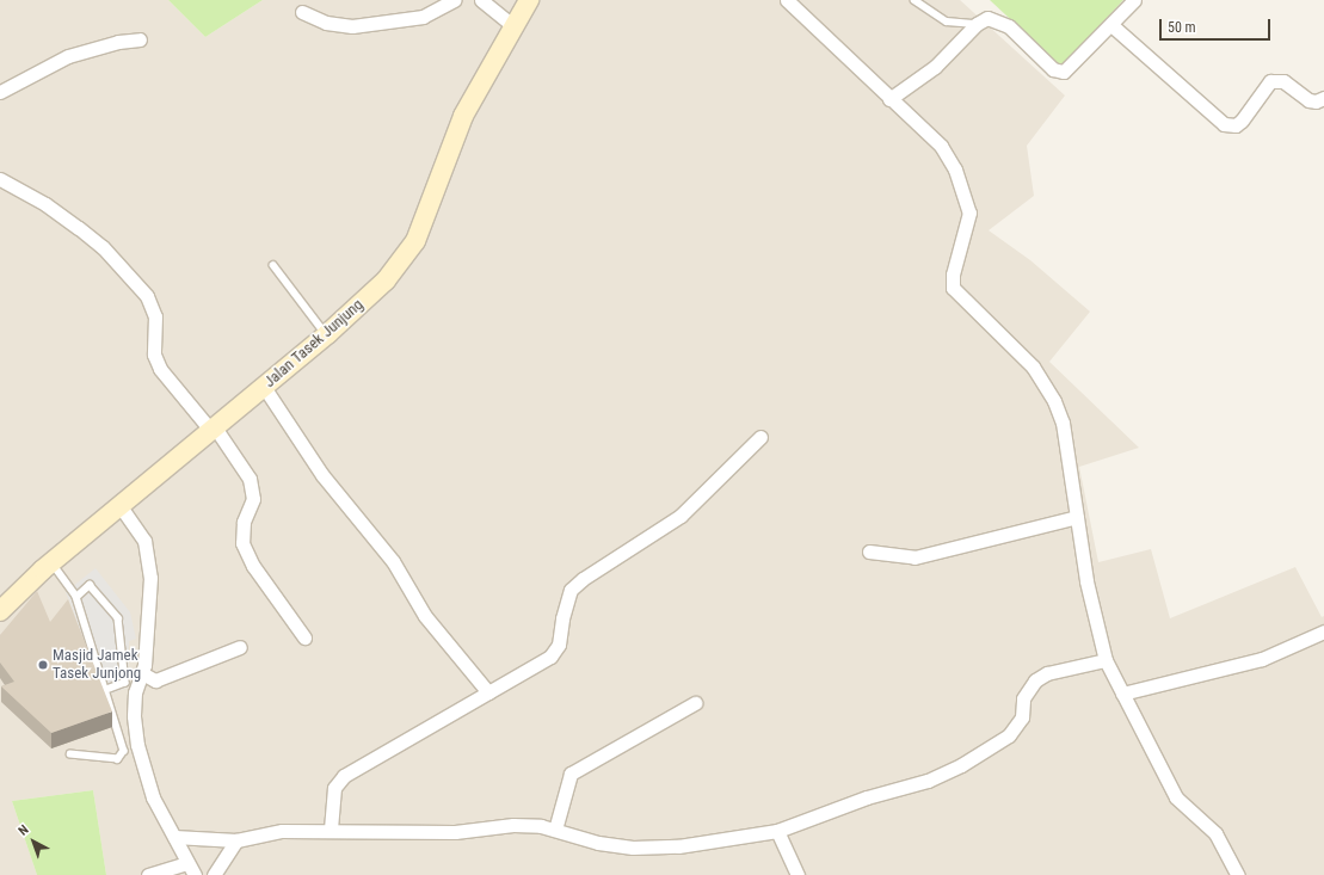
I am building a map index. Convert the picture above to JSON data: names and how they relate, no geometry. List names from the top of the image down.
{
  "streets": {
    "main road": ["Jalan Tasek Junjung"]
  },
  "places": ["Masjid Jamek Tasek Junjong"],
  "scale_bar": "50 m",
  "north": "top left"
}
